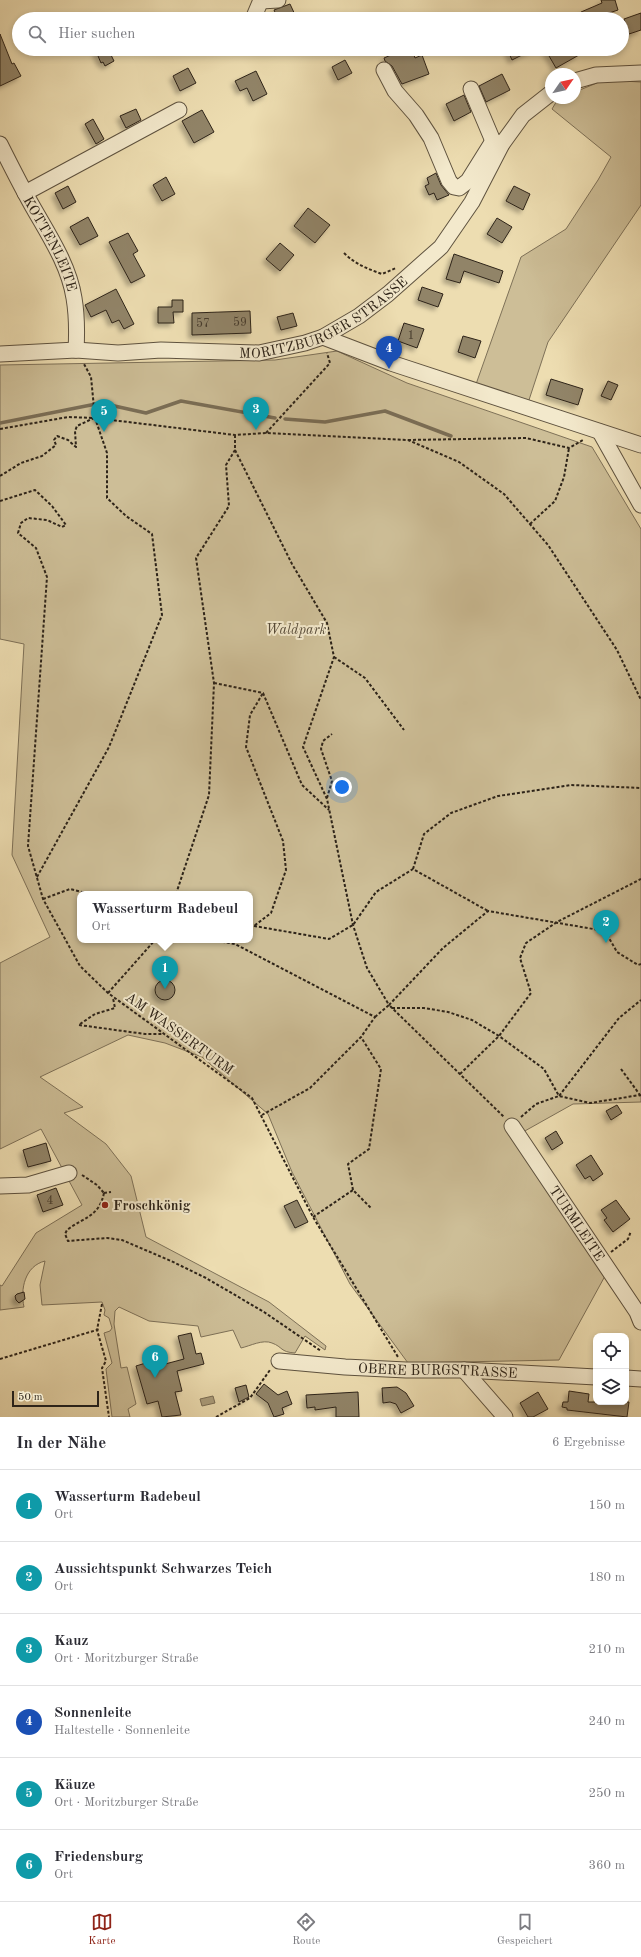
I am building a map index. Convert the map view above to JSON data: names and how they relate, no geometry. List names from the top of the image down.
{
  "streets": {
    "street": [
      "KOTTENLEITE",
      "MORITZBURGER STRASSE",
      "TURMLEITE",
      "OBERE BURGSTRASSE"
    ],
    "path": ["AM WASSERTURM"]
  },
  "crossings": [
    ["KOTTENLEITE", "MORITZBURGER STRASSE"],
    ["AM WASSERTURM", "OBERE BURGSTRASSE"]
  ],
  "parks": ["Waldpark"],
  "places": ["Froschkönig"],
  "house_numbers": [
    "59",
    "57",
    "1",
    "4"
  ],
  "scale_bar": "50 m",
  "north": "top right",
  "page": {
    "search": "Hier suchen",
    "pins": [
      "4",
      "3",
      "5",
      "2",
      "1",
      "6"
    ],
    "popup": ["Wasserturm Radebeul", "Ort"],
    "scale": "50 m",
    "heading": ["In der Nähe", "6 Ergebnisse"],
    "list": [
      {
        "mark": "1",
        "name": "Wasserturm Radebeul",
        "note": "Ort",
        "value": "150 m"
      },
      {
        "mark": "2",
        "name": "Aussichtspunkt Schwarzes Teich",
        "note": "Ort",
        "value": "180 m"
      },
      {
        "mark": "3",
        "name": "Kauz",
        "note": "Ort · Moritzburger Straße",
        "value": "210 m"
      },
      {
        "mark": "4",
        "name": "Sonnenleite",
        "note": "Haltestelle · Sonnenleite",
        "value": "240 m"
      },
      {
        "mark": "5",
        "name": "Käuze",
        "note": "Ort · Moritzburger Straße",
        "value": "250 m"
      },
      {
        "mark": "6",
        "name": "Friedensburg",
        "note": "Ort",
        "value": "360 m"
      }
    ],
    "nav": ["Karte", "Route", "Gespeichert"]
  }
}
